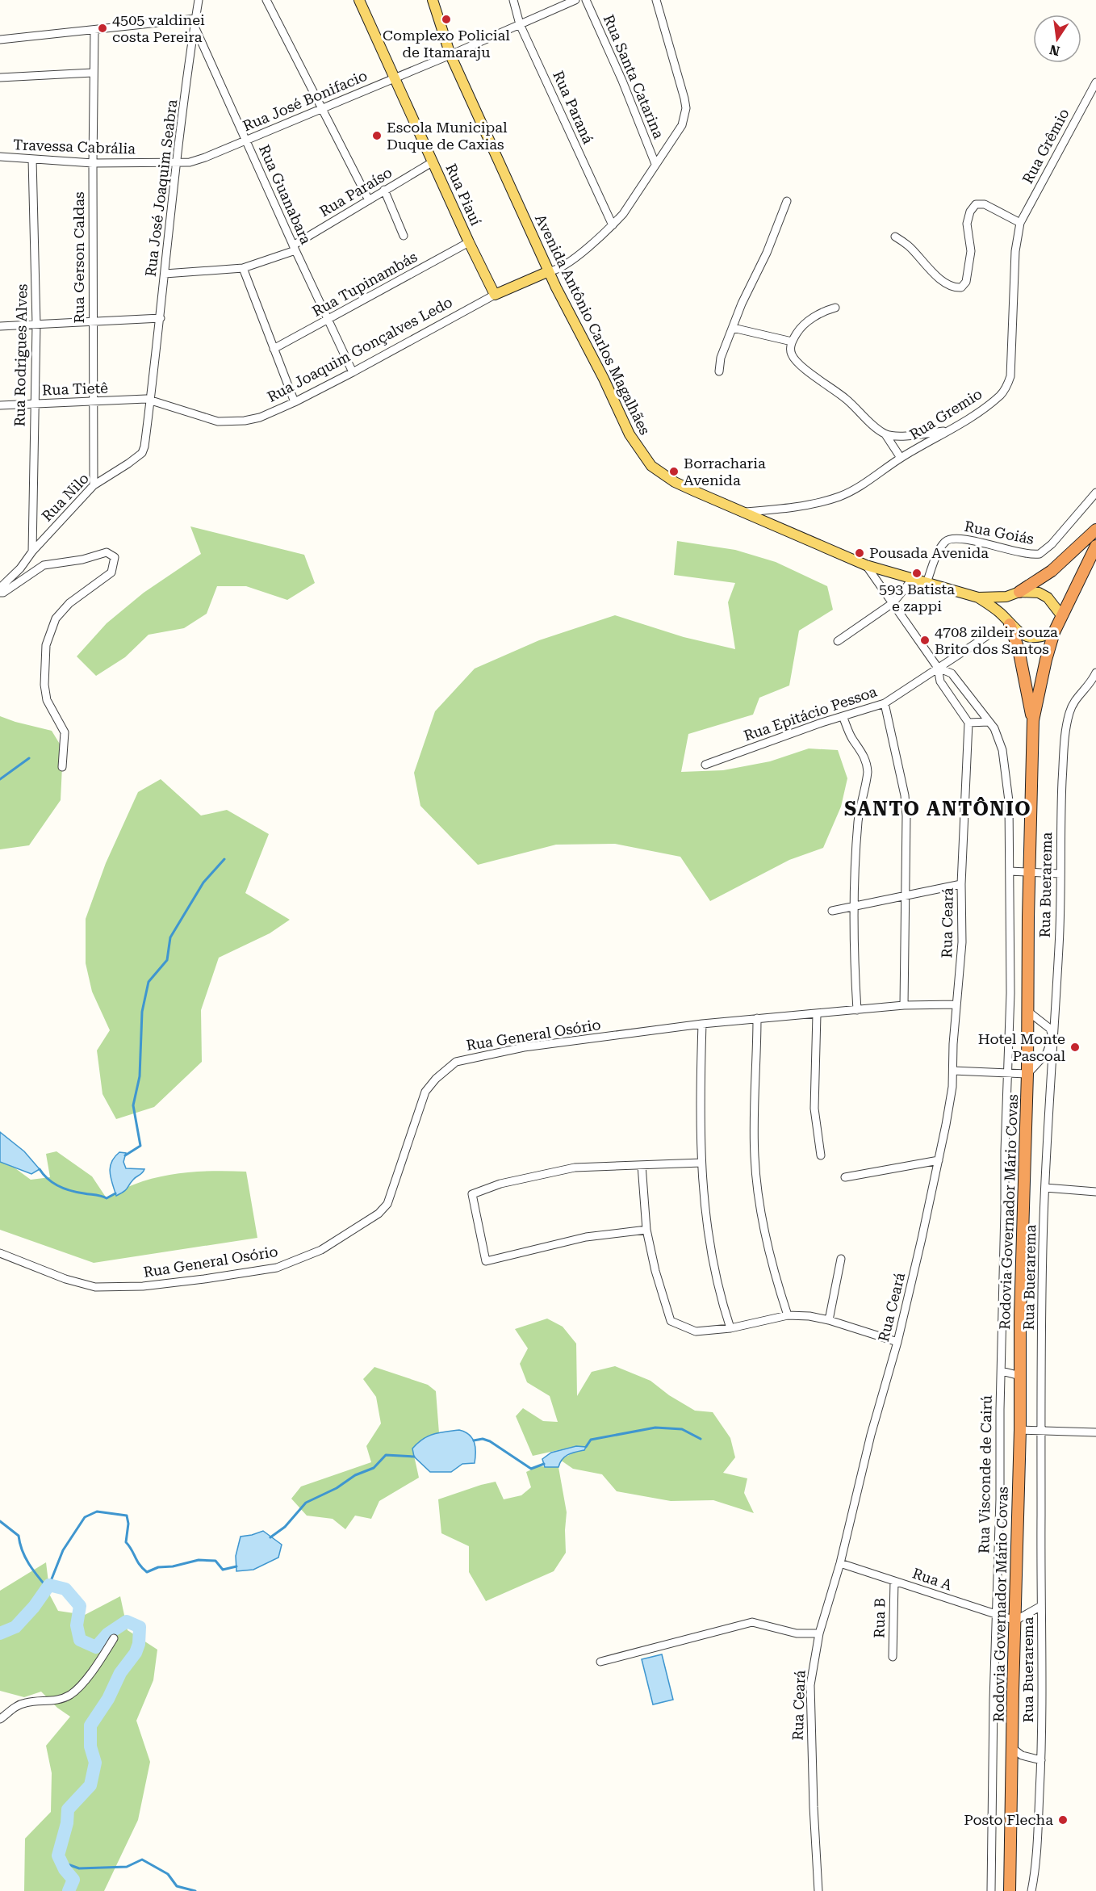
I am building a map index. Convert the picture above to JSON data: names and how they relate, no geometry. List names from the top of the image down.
{
  "streets": {
    "highway": ["Rodovia Governador Mário Covas"],
    "main road": ["Rua Piauí", "Avenida Antônio Carlos Magalhães", "Rua Joaquim Gonçalves Ledo"],
    "street": [
      "Rua Santa Catarina",
      "Rua José Bonifacio",
      "Rua Paraná",
      "Rua Grêmio",
      "Travessa Cabrália",
      "Rua José Joaquim Seabra",
      "Rua Paraíso",
      "Rua Guanabara",
      "Rua Gerson Caldas",
      "Rua Tupinambás",
      "Rua Rodrigues Alves",
      "Rua Tietê",
      "Rua Gremio",
      "Rua Nilo",
      "Rua Goiás",
      "Rua Epitácio Pessoa",
      "Rua Buerarema",
      "Rua Ceará",
      "Rua General Osório",
      "Rua Visconde de Cairú",
      "Rua A",
      "Rua B"
    ]
  },
  "crossings": [
    ["Rua José Bonifacio", "Rua Paraná"],
    ["Rua José Bonifacio", "Travessa Cabrália"],
    ["Rua José Bonifacio", "Rua José Joaquim Seabra"],
    ["Rua José Bonifacio", "Rua Guanabara"],
    ["Rua José Bonifacio", "Rua Piauí"],
    ["Rua José Bonifacio", "Avenida Antônio Carlos Magalhães"],
    ["Rua Grêmio", "Rua Gremio"],
    ["Travessa Cabrália", "Rua José Joaquim Seabra"],
    ["Travessa Cabrália", "Rua Gerson Caldas"],
    ["Travessa Cabrália", "Rua Rodrigues Alves"],
    ["Rua José Joaquim Seabra", "Rua Paraíso"],
    ["Rua José Joaquim Seabra", "Rua Guanabara"],
    ["Rua José Joaquim Seabra", "Rua Nilo"],
    ["Rua Paraíso", "Rua Guanabara"],
    ["Rua Paraíso", "Rua Piauí"],
    ["Rua Guanabara", "Rua Tupinambás"],
    ["Rua Guanabara", "Rua Joaquim Gonçalves Ledo"],
    ["Rua Piauí", "Rua Tupinambás"],
    ["Rua Piauí", "Rua Joaquim Gonçalves Ledo"],
    ["Rua Gerson Caldas", "Rua Tietê"],
    ["Rua Gerson Caldas", "Rua Nilo"],
    ["Avenida Antônio Carlos Magalhães", "Rua Joaquim Gonçalves Ledo"],
    ["Avenida Antônio Carlos Magalhães", "Rua Gremio"],
    ["Avenida Antônio Carlos Magalhães", "Rua Goiás"],
    ["Rua Joaquim Gonçalves Ledo", "Rua Tietê"],
    ["Rua Joaquim Gonçalves Ledo", "Rua Nilo"],
    ["Rua Rodrigues Alves", "Rua Tietê"],
    ["Rua Rodrigues Alves", "Rua Nilo"],
    ["Rua Tietê", "Rua Nilo"],
    ["Rua Ceará", "Rua General Osório"],
    ["Rua Ceará", "Rua A"],
    ["Rodovia Governador Mário Covas", "Rua A"],
    ["Rua Visconde de Cairú", "Rua A"],
    ["Rua A", "Rua B"]
  ],
  "districts": ["SANTO ANTÔNIO"],
  "places": [
    "Complexo Policial de Itamaraju",
    "4505 valdinei costa Pereira",
    "Escola Municipal Duque de Caxias",
    "Borracharia Avenida",
    "Pousada Avenida",
    "593 Batista e zappi",
    "4708 zildeir souza Brito dos Santos",
    "Hotel Monte Pascoal",
    "Posto Flecha"
  ],
  "north": "bottom"
}
